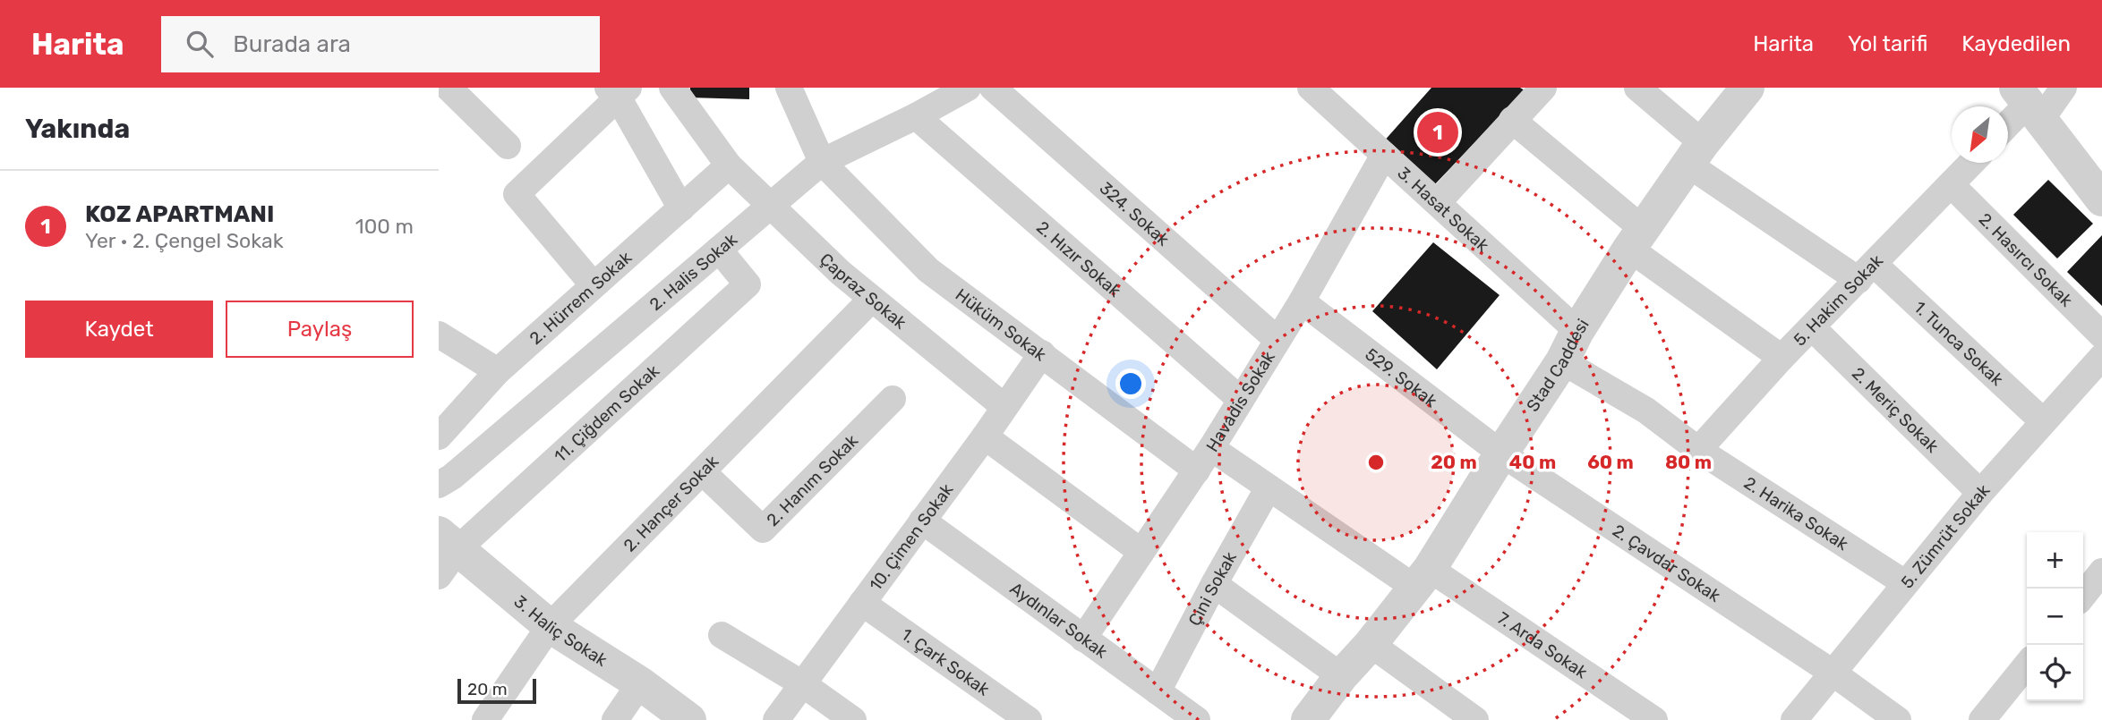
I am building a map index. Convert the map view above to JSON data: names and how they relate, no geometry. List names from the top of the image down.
{
  "streets": {
    "street": [
      "3. Hasat Sokak",
      "324. Sokak",
      "2. Hızır Sokak",
      "2. Hasırcı Sokak",
      "2. Halis Sokak",
      "Çapraz Sokak",
      "2. Hürrem Sokak",
      "5. Hakim Sokak",
      "Hüküm Sokak",
      "1. Tunca Sokak",
      "Stad Caddesi",
      "529. Sokak",
      "Havadis Sokak",
      "2. Meriç Sokak",
      "11. Çiğdem Sokak",
      "2. Hanım Sokak",
      "2. Hançer Sokak",
      "2. Harika Sokak",
      "5. Zümrüt Sokak",
      "10. Çimen Sokak",
      "2. Çavdar Sokak",
      "Çini Sokak",
      "Aydınlar Sokak",
      "3. Haliç Sokak",
      "7. Arda Sokak",
      "1. Çark Sokak"
    ]
  },
  "crossings": [
    ["3. Hasat Sokak", "Stad Caddesi"],
    ["3. Hasat Sokak", "Havadis Sokak"],
    ["324. Sokak", "Havadis Sokak"],
    ["2. Hızır Sokak", "2. Halis Sokak"],
    ["2. Hızır Sokak", "Havadis Sokak"],
    ["2. Hasırcı Sokak", "5. Hakim Sokak"],
    ["2. Halis Sokak", "Çapraz Sokak"],
    ["2. Halis Sokak", "Hüküm Sokak"],
    ["2. Halis Sokak", "11. Çiğdem Sokak"],
    ["Çapraz Sokak", "2. Hürrem Sokak"],
    ["Çapraz Sokak", "2. Hançer Sokak"],
    ["Çapraz Sokak", "10. Çimen Sokak"],
    ["5. Hakim Sokak", "1. Tunca Sokak"],
    ["5. Hakim Sokak", "2. Meriç Sokak"],
    ["5. Hakim Sokak", "2. Harika Sokak"],
    ["Hüküm Sokak", "Havadis Sokak"],
    ["Hüküm Sokak", "10. Çimen Sokak"],
    ["1. Tunca Sokak", "Stad Caddesi"],
    ["1. Tunca Sokak", "5. Zümrüt Sokak"],
    ["Stad Caddesi", "529. Sokak"],
    ["Stad Caddesi", "2. Harika Sokak"],
    ["Stad Caddesi", "2. Çavdar Sokak"],
    ["Stad Caddesi", "7. Arda Sokak"],
    ["529. Sokak", "Havadis Sokak"],
    ["529. Sokak", "2. Çavdar Sokak"],
    ["Havadis Sokak", "Aydınlar Sokak"],
    ["Havadis Sokak", "7. Arda Sokak"],
    ["2. Meriç Sokak", "5. Zümrüt Sokak"],
    ["11. Çiğdem Sokak", "3. Haliç Sokak"],
    ["2. Hanım Sokak", "2. Hançer Sokak"],
    ["2. Hançer Sokak", "3. Haliç Sokak"],
    ["2. Harika Sokak", "5. Zümrüt Sokak"],
    ["5. Zümrüt Sokak", "2. Çavdar Sokak"],
    ["10. Çimen Sokak", "Aydınlar Sokak"],
    ["10. Çimen Sokak", "1. Çark Sokak"],
    ["Çini Sokak", "Aydınlar Sokak"],
    ["Çini Sokak", "7. Arda Sokak"]
  ],
  "scale_bar": "20 m",
  "north": "bottom left",
  "page": {
    "header": "Harita",
    "search": "Burada ara",
    "nav": ["Harita", "Yol tarifi", "Kaydedilen"],
    "heading": "Yakında",
    "pins": "1",
    "list": [
      {
        "mark": "1",
        "name": "KOZ APARTMANI",
        "note": "Yer · 2. Çengel Sokak",
        "value": "100 m"
      }
    ],
    "buttons": ["Kaydet", "Paylaş"],
    "map_buttons": ["+", "−"],
    "scale": "20 m"
  },
  "rings": [
    "20 m",
    "40 m",
    "60 m",
    "80 m"
  ]
}
